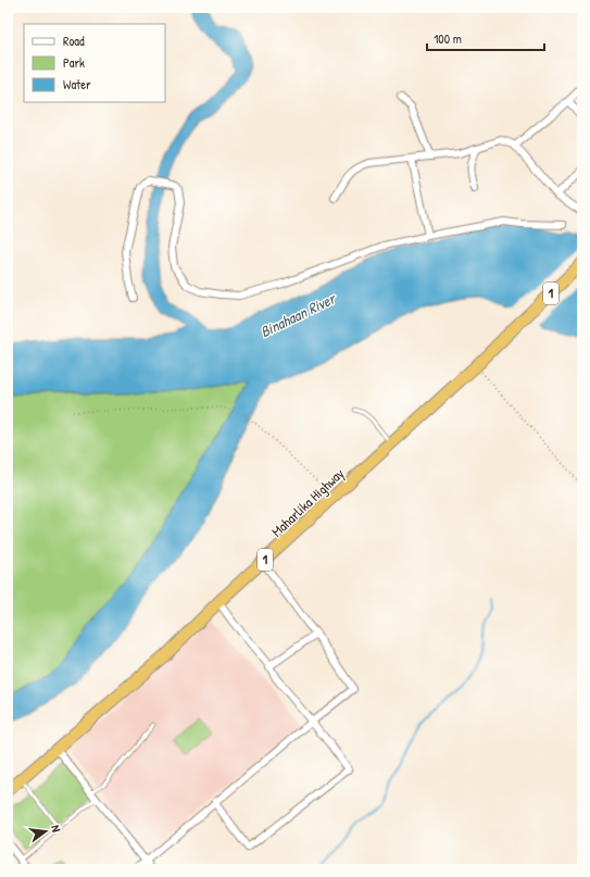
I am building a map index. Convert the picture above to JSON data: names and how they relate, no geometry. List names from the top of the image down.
{
  "streets": {
    "highway": ["1", "Maharlika Highway"]
  },
  "water": ["Binahaan River"],
  "legend": ["Road", "Park", "Water"],
  "scale_bar": "100 m",
  "north": "right"
}
